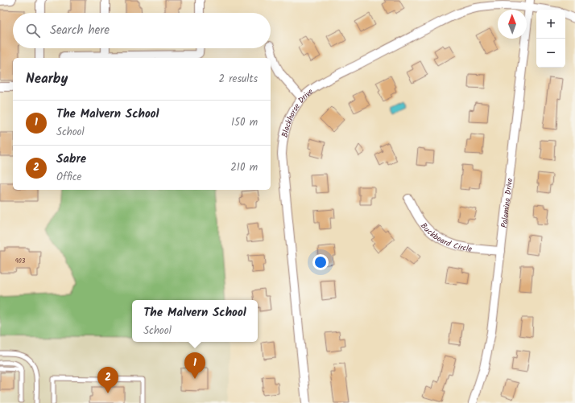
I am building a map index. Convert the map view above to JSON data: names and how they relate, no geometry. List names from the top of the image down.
{
  "streets": {
    "street": ["Blackhorse Drive", "Palomino Drive", "Buckboard Circle"]
  },
  "crossings": [
    ["Blackhorse Drive", "Palomino Drive"],
    ["Palomino Drive", "Buckboard Circle"]
  ],
  "house_numbers": ["903"],
  "north": "top",
  "page": {
    "map_buttons": ["+", "−"],
    "search": "Search here",
    "heading": ["Nearby", "2 results"],
    "list": [
      {
        "mark": "1",
        "name": "The Malvern School",
        "note": "School",
        "value": "150 m"
      },
      {
        "mark": "2",
        "name": "Sabre",
        "note": "Office",
        "value": "210 m"
      }
    ],
    "popup": ["The Malvern School", "School"],
    "pins": ["1", "2"]
  }
}
